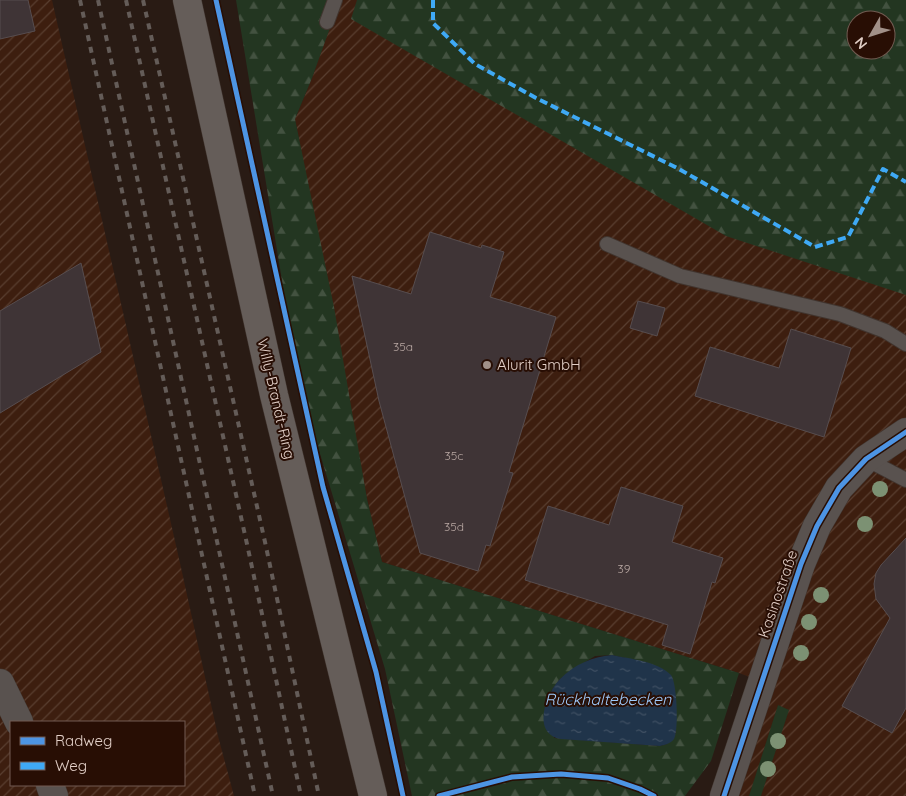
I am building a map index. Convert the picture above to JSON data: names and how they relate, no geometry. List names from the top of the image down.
{
  "streets": {
    "main road": ["Willy-Brandt-Ring"],
    "street": ["Kasinostraße"]
  },
  "water": ["Rückhaltebecken"],
  "places": ["Alurit GmbH"],
  "house_numbers": [
    "35a",
    "35c",
    "35d",
    "39"
  ],
  "legend": ["Radweg", "Weg"],
  "north": "bottom left"
}
